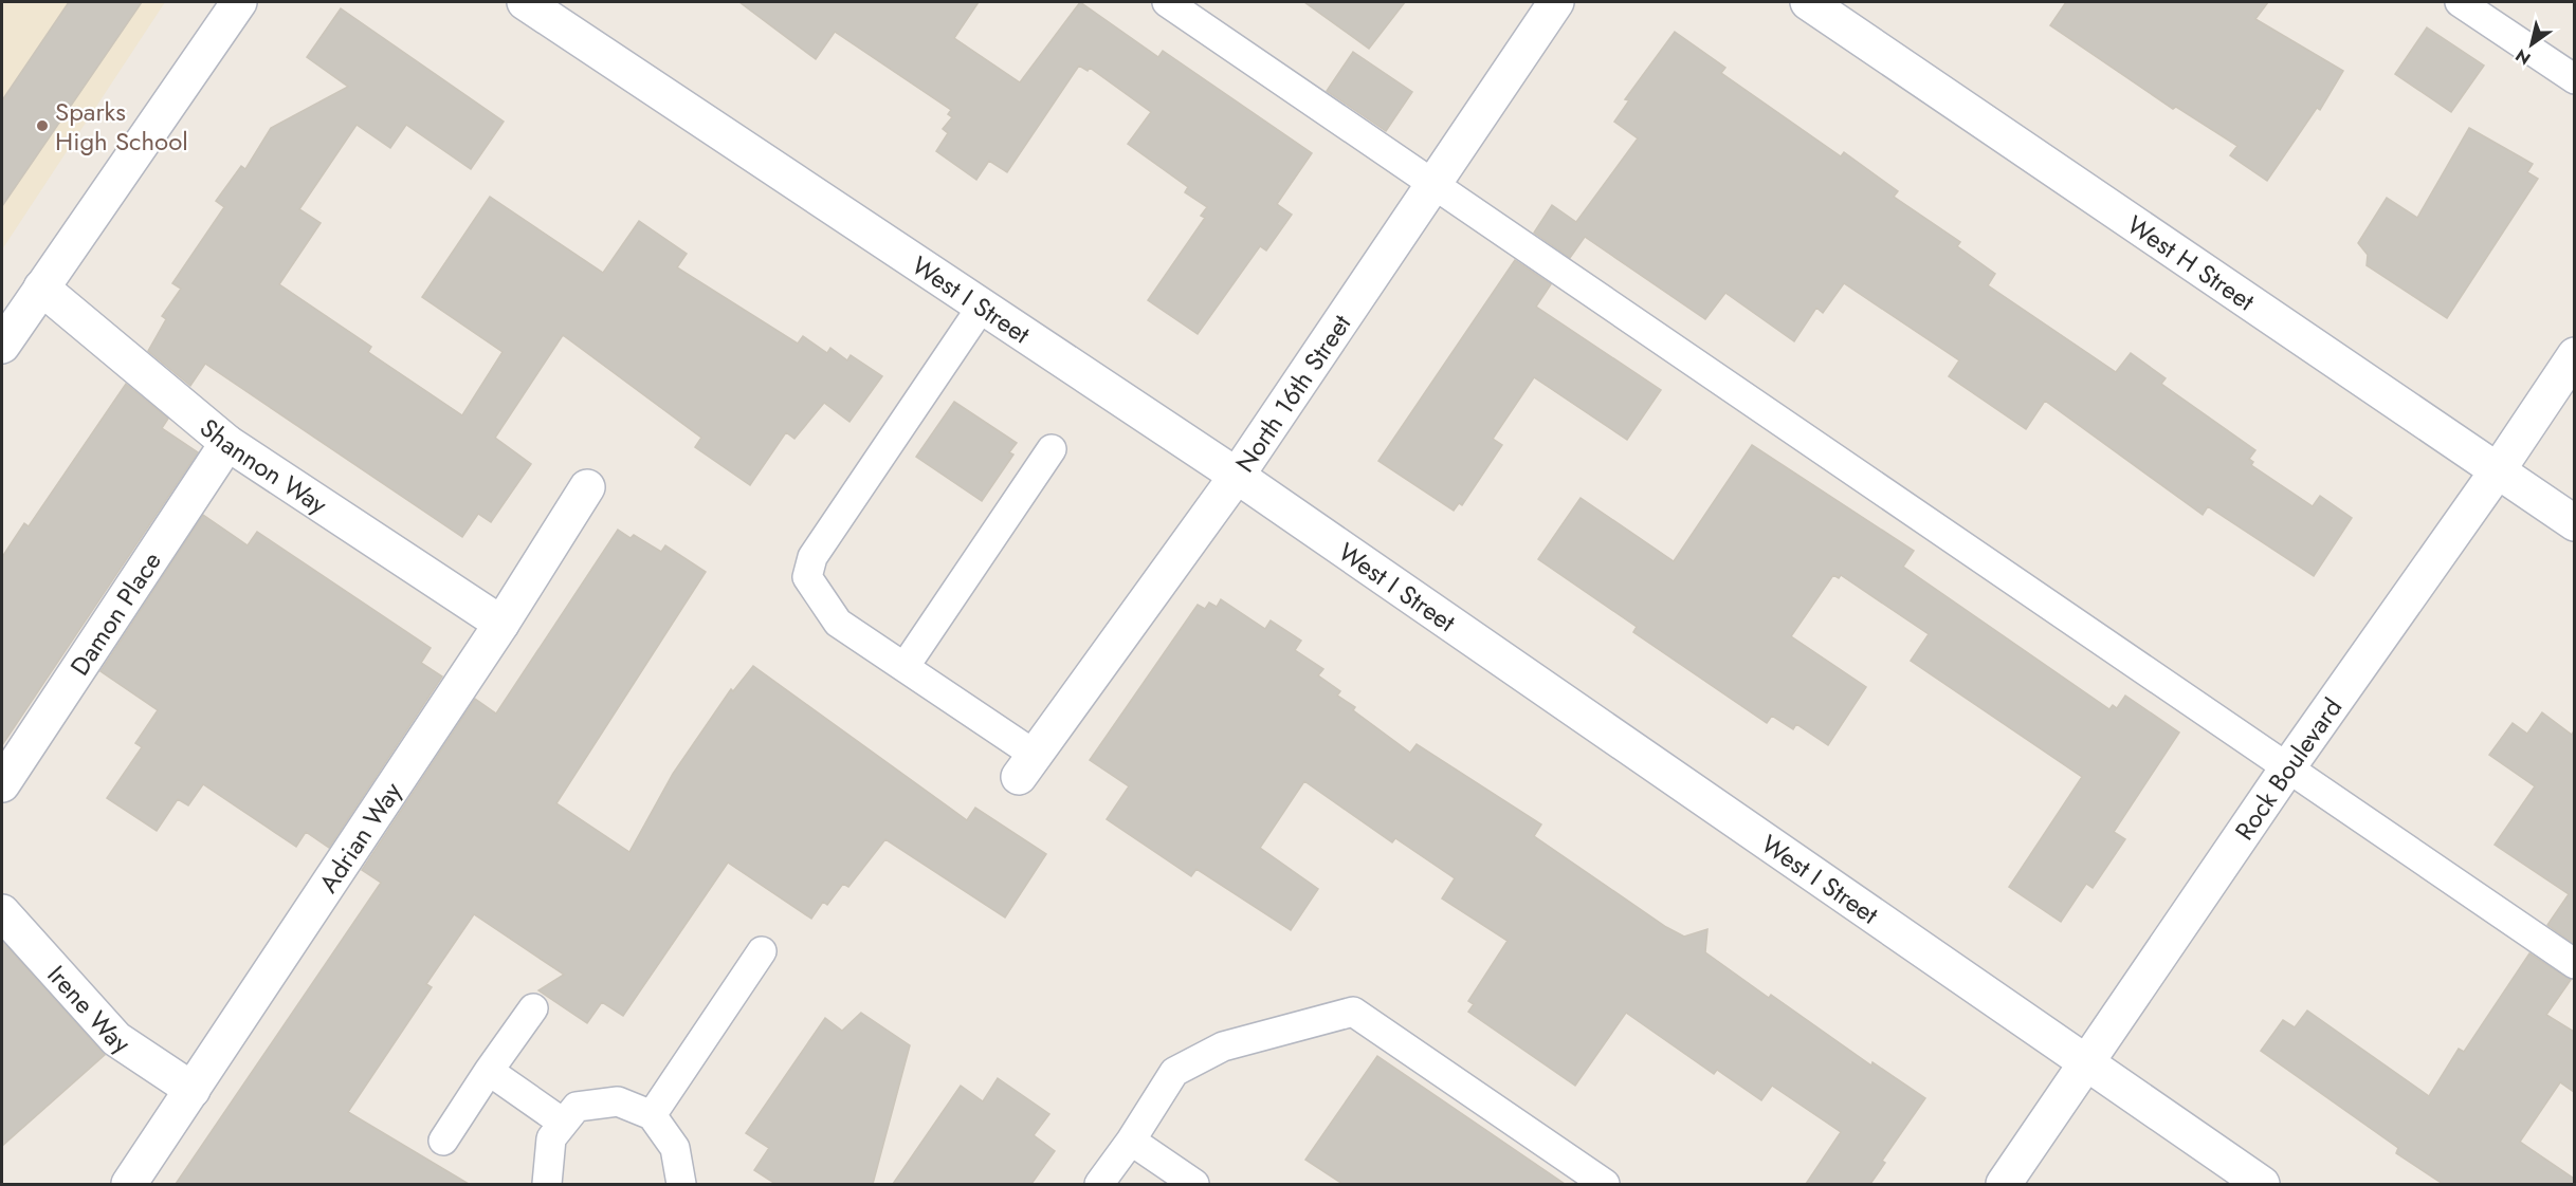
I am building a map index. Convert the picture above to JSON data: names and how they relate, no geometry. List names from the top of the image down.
{
  "streets": {
    "street": [
      "West H Street",
      "West I Street",
      "North 16th Street",
      "Shannon Way",
      "Damon Place",
      "Rock Boulevard",
      "Adrian Way",
      "Irene Way"
    ]
  },
  "crossings": [
    ["West H Street", "Rock Boulevard"],
    ["West I Street", "North 16th Street"],
    ["West I Street", "Rock Boulevard"],
    ["Shannon Way", "Damon Place"],
    ["Shannon Way", "Adrian Way"],
    ["Adrian Way", "Irene Way"]
  ],
  "places": ["Sparks High School"],
  "north": "bottom left"
}
